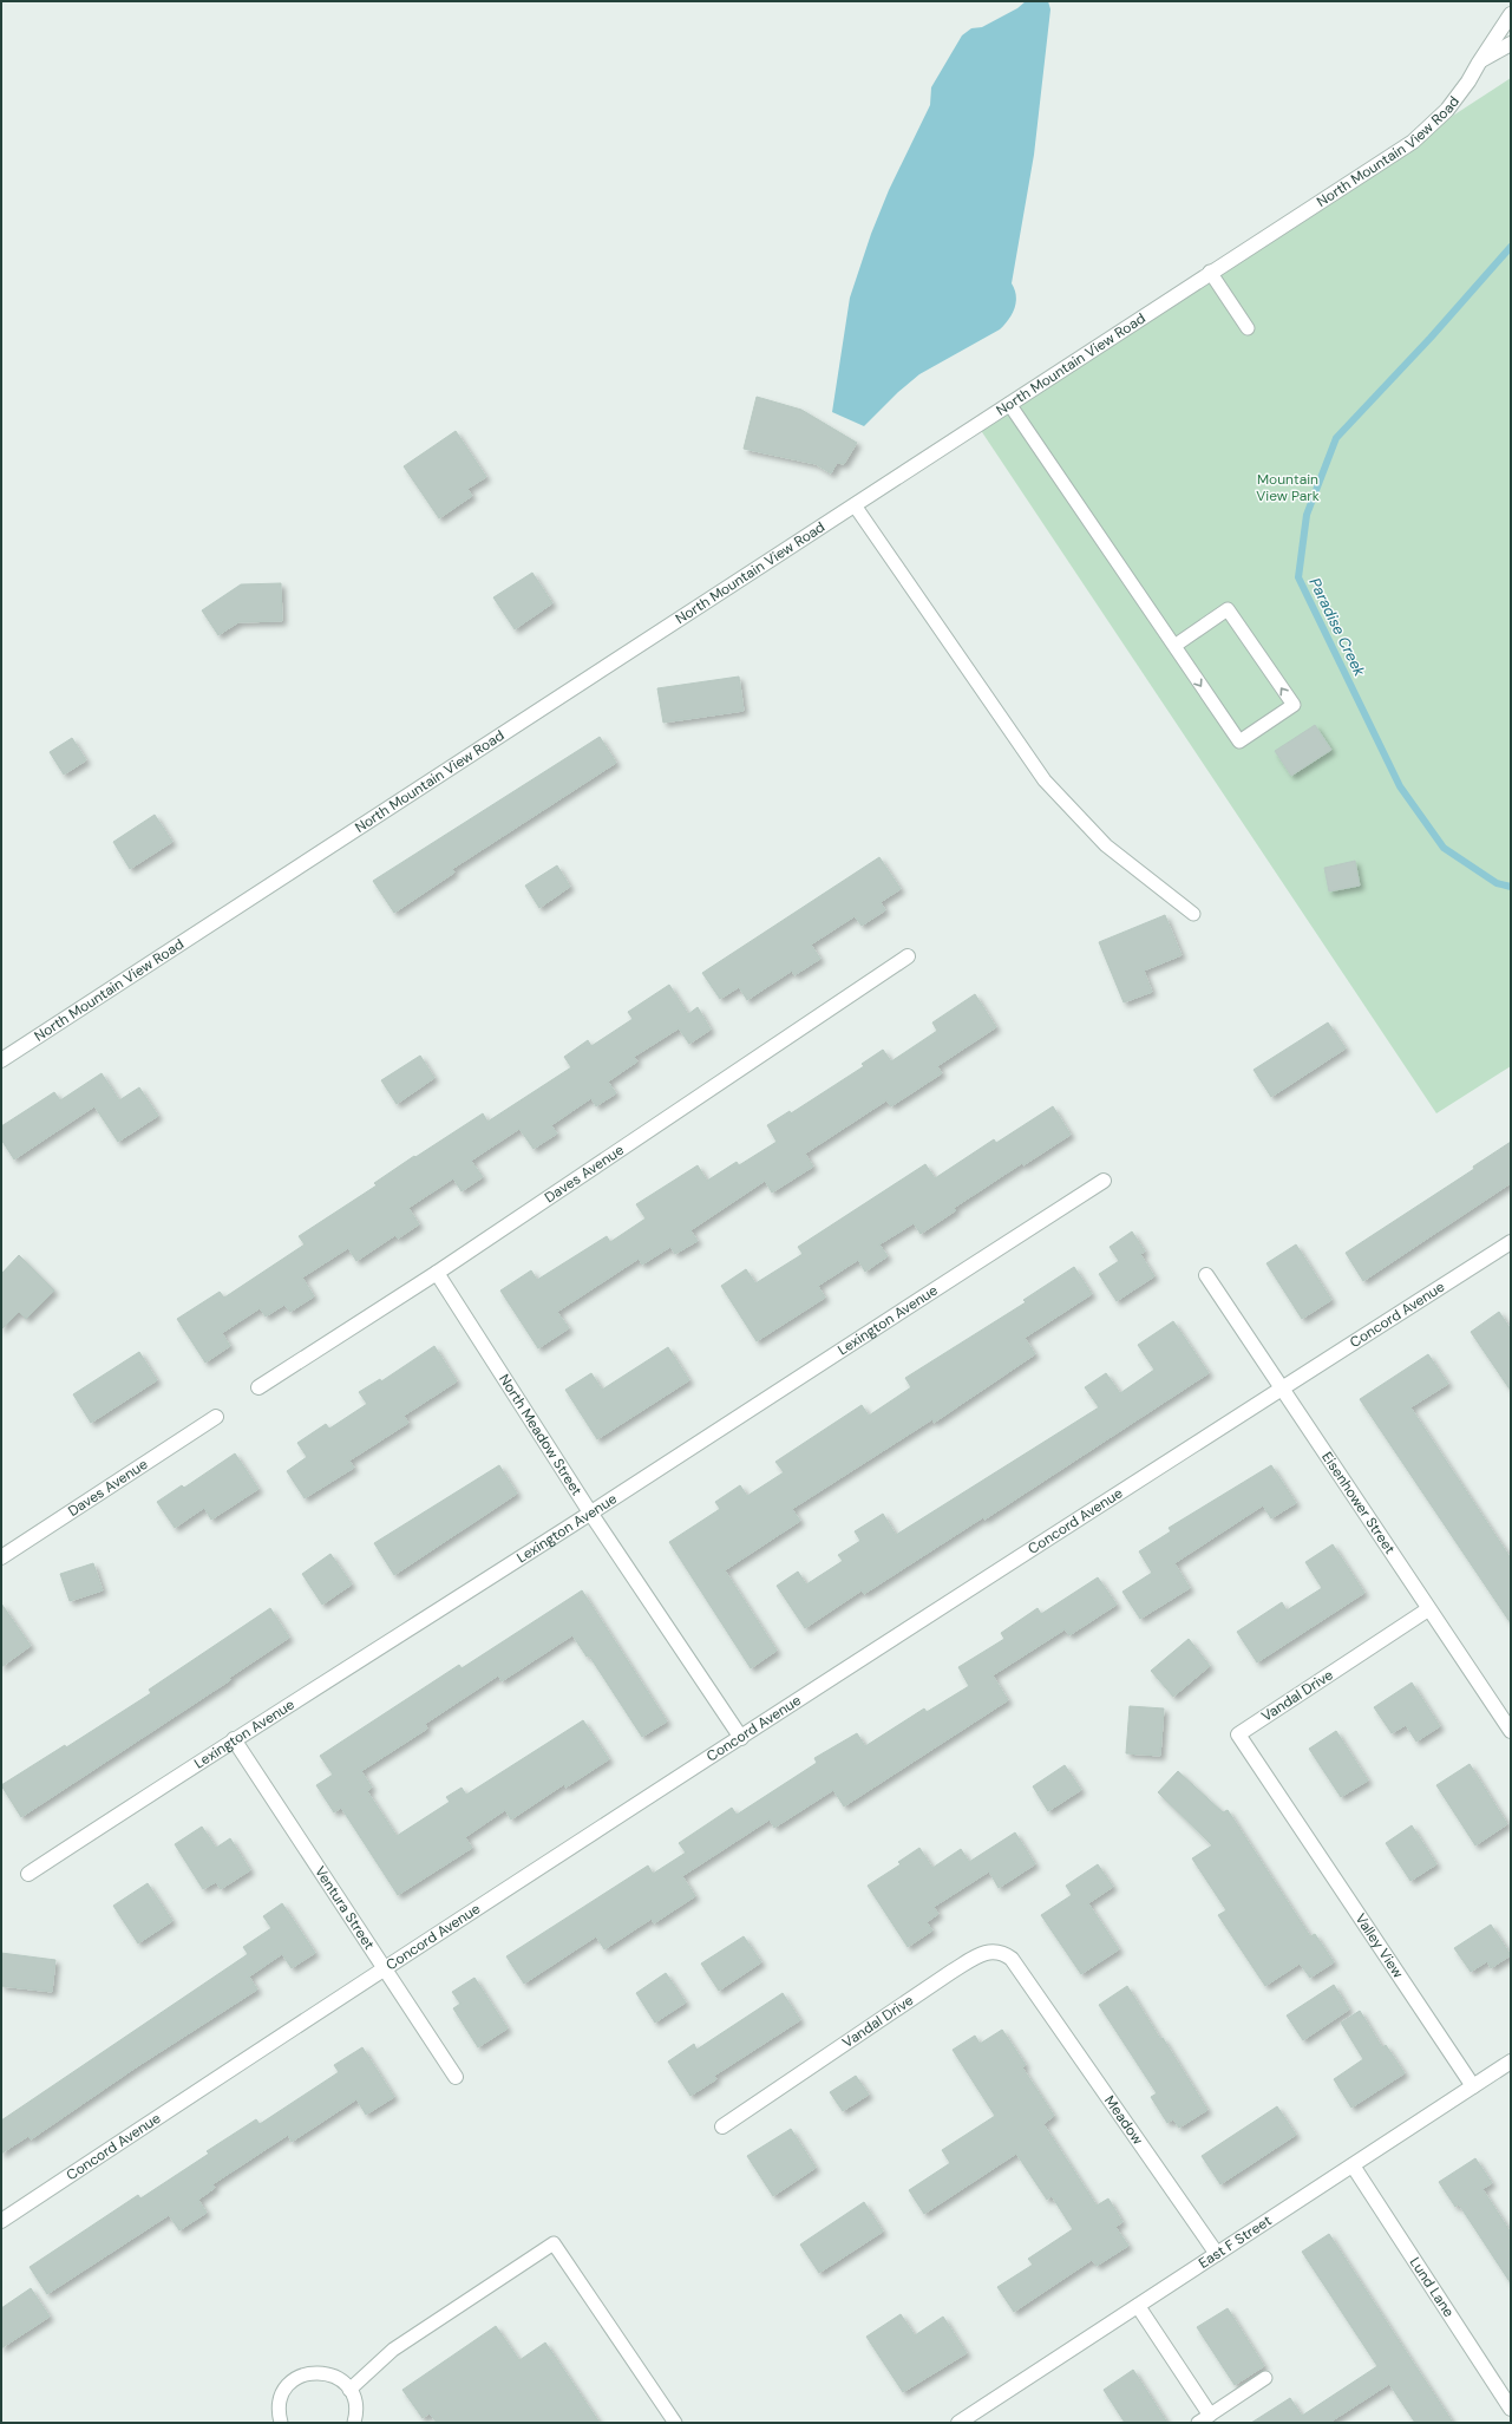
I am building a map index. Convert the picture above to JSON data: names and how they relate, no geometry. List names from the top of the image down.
{
  "streets": {
    "street": [
      "North Mountain View Road",
      "Daves Avenue",
      "Concord Avenue",
      "Lexington Avenue",
      "North Meadow Street",
      "Eisenhower Street",
      "Vandal Drive",
      "Ventura Street",
      "Valley View",
      "Meadow",
      "East F Street",
      "Lund Lane"
    ]
  },
  "crossings": [
    ["Daves Avenue", "North Meadow Street"],
    ["Concord Avenue", "North Meadow Street"],
    ["Concord Avenue", "Eisenhower Street"],
    ["Concord Avenue", "Ventura Street"],
    ["Lexington Avenue", "North Meadow Street"],
    ["Lexington Avenue", "Ventura Street"],
    ["Eisenhower Street", "Vandal Drive"],
    ["Vandal Drive", "Valley View"],
    ["Vandal Drive", "Meadow"],
    ["Valley View", "East F Street"],
    ["Meadow", "East F Street"],
    ["East F Street", "Lund Lane"]
  ],
  "water": ["Paradise Creek"],
  "parks": ["Mountain View Park"]
}
